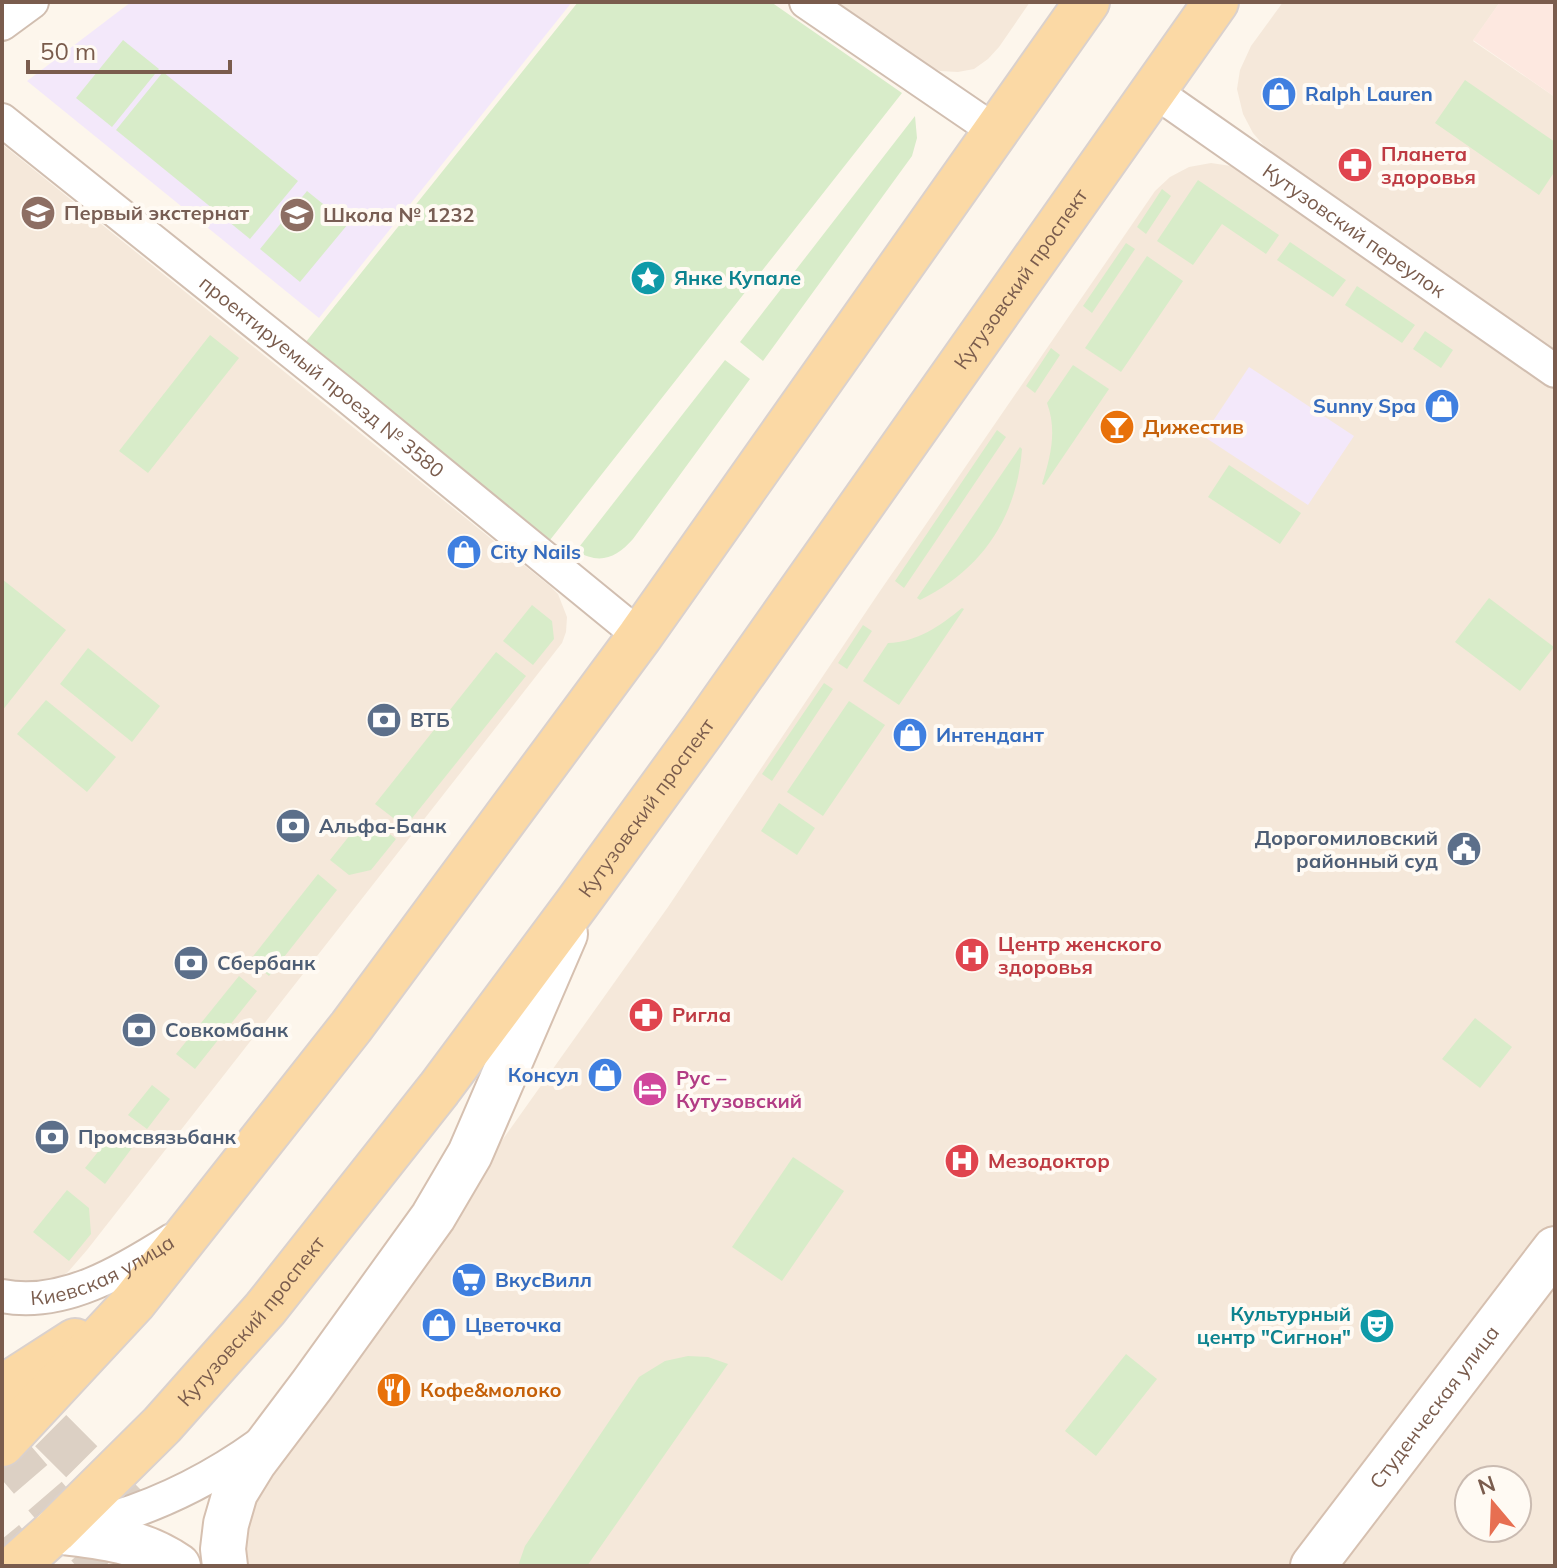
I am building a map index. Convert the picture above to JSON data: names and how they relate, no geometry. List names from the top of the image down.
{
  "streets": {
    "main road": ["Кутузовский проспект"],
    "street": [
      "Кутузовский переулок",
      "проектируемый проезд № 3580",
      "Киевская улица",
      "Студенческая улица"
    ]
  },
  "crossings": [
    ["Кутузовский переулок", "Кутузовский проспект"]
  ],
  "places": {
    "shop": [
      "Ralph Lauren",
      "Sunny Spa",
      "City Nails",
      "Интендант",
      "Консул",
      "Цветочка"
    ],
    "pharmacy": ["Планета здоровья", "Ригла"],
    "school or university": ["Первый экстернат", "Школа № 1232"],
    "place": ["Янке Купале"],
    "bar": ["Дижестив"],
    "bank": [
      "ВТБ",
      "Альфа-Банк",
      "Сбербанк",
      "Совкомбанк",
      "Промсвязьбанк"
    ],
    "public building": ["Дорогомиловский районный суд"],
    "hospital": ["Центр женского здоровья", "Мезодоктор"],
    "hotel": ["Рус – Кутузовский"],
    "supermarket": ["ВкусВилл"],
    "theatre": ["Культурный центр \"Сигнон\""],
    "restaurant": ["Кофе&молоко"]
  },
  "scale_bar": "50 m",
  "north": "top"
}
